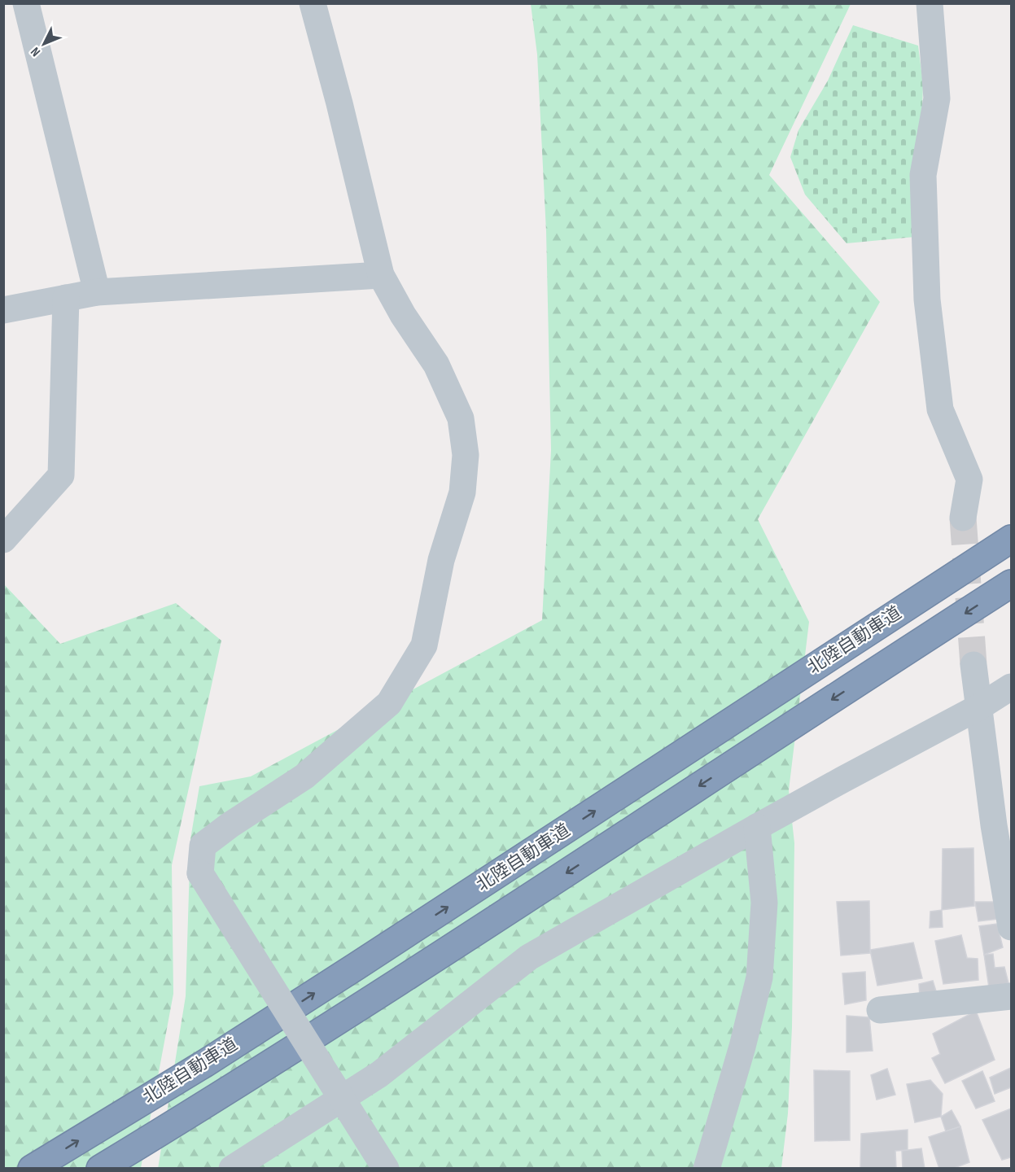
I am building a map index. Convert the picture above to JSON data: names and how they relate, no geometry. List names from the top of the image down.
{
  "streets": {
    "highway": ["北陸自動車道"]
  },
  "north": "bottom left"
}
